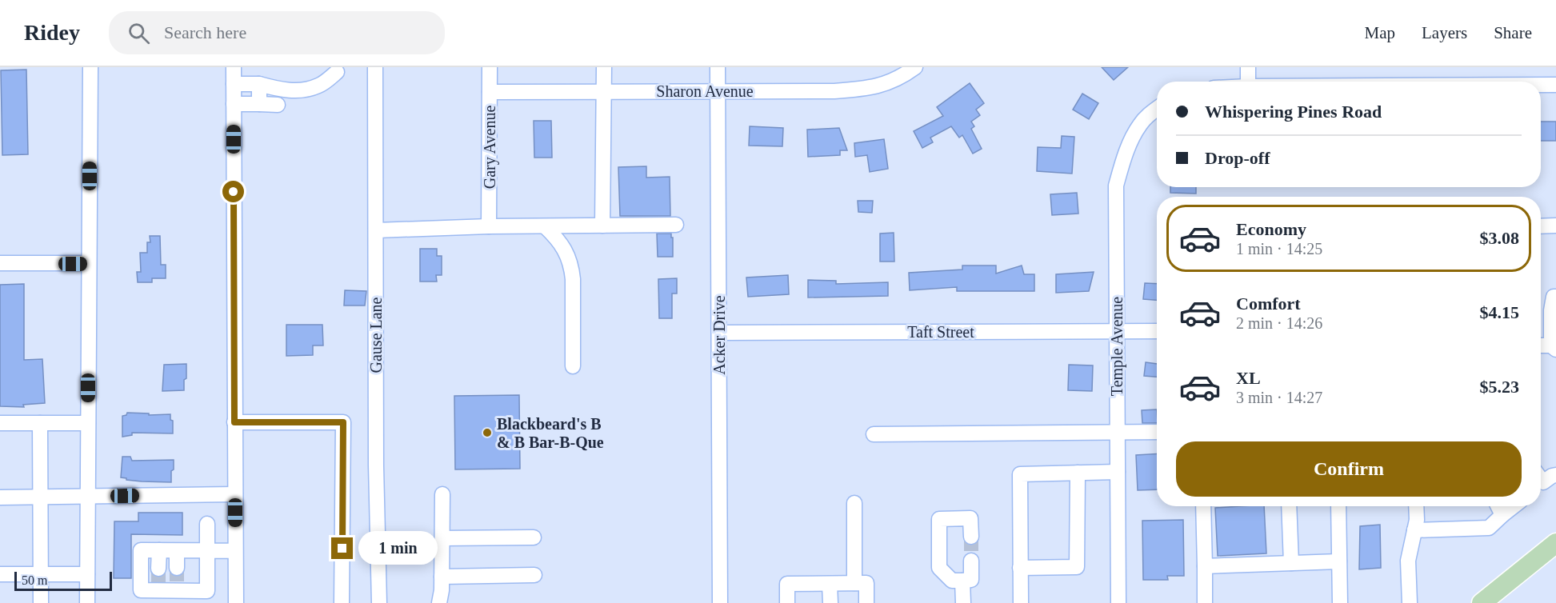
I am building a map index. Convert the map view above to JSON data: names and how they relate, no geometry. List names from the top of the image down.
{
  "streets": {
    "street": [
      "Sharon Avenue",
      "Gary Avenue",
      "Taft Street",
      "Gause Lane",
      "Acker Drive",
      "Temple Avenue"
    ]
  },
  "crossings": [
    ["Sharon Avenue", "Gary Avenue"],
    ["Sharon Avenue", "Acker Drive"],
    ["Taft Street", "Acker Drive"],
    ["Taft Street", "Temple Avenue"]
  ],
  "places": ["Blackbeard's B & B Bar-B-Que"],
  "scale_bar": "50 m",
  "page": {
    "header": "Ridey",
    "search": "Search here",
    "nav": ["Map", "Layers", "Share"],
    "banner": ["Whispering Pines Road", "Drop-off"],
    "list": [
      {
        "name": "Economy",
        "note": "1 min · 14:25",
        "value": "$3.08"
      },
      {
        "name": "Comfort",
        "note": "2 min · 14:26",
        "value": "$4.15"
      },
      {
        "name": "XL",
        "note": "3 min · 14:27",
        "value": "$5.23"
      }
    ],
    "buttons": "Confirm",
    "bubble": "1 min",
    "scale": "50 m"
  }
}
